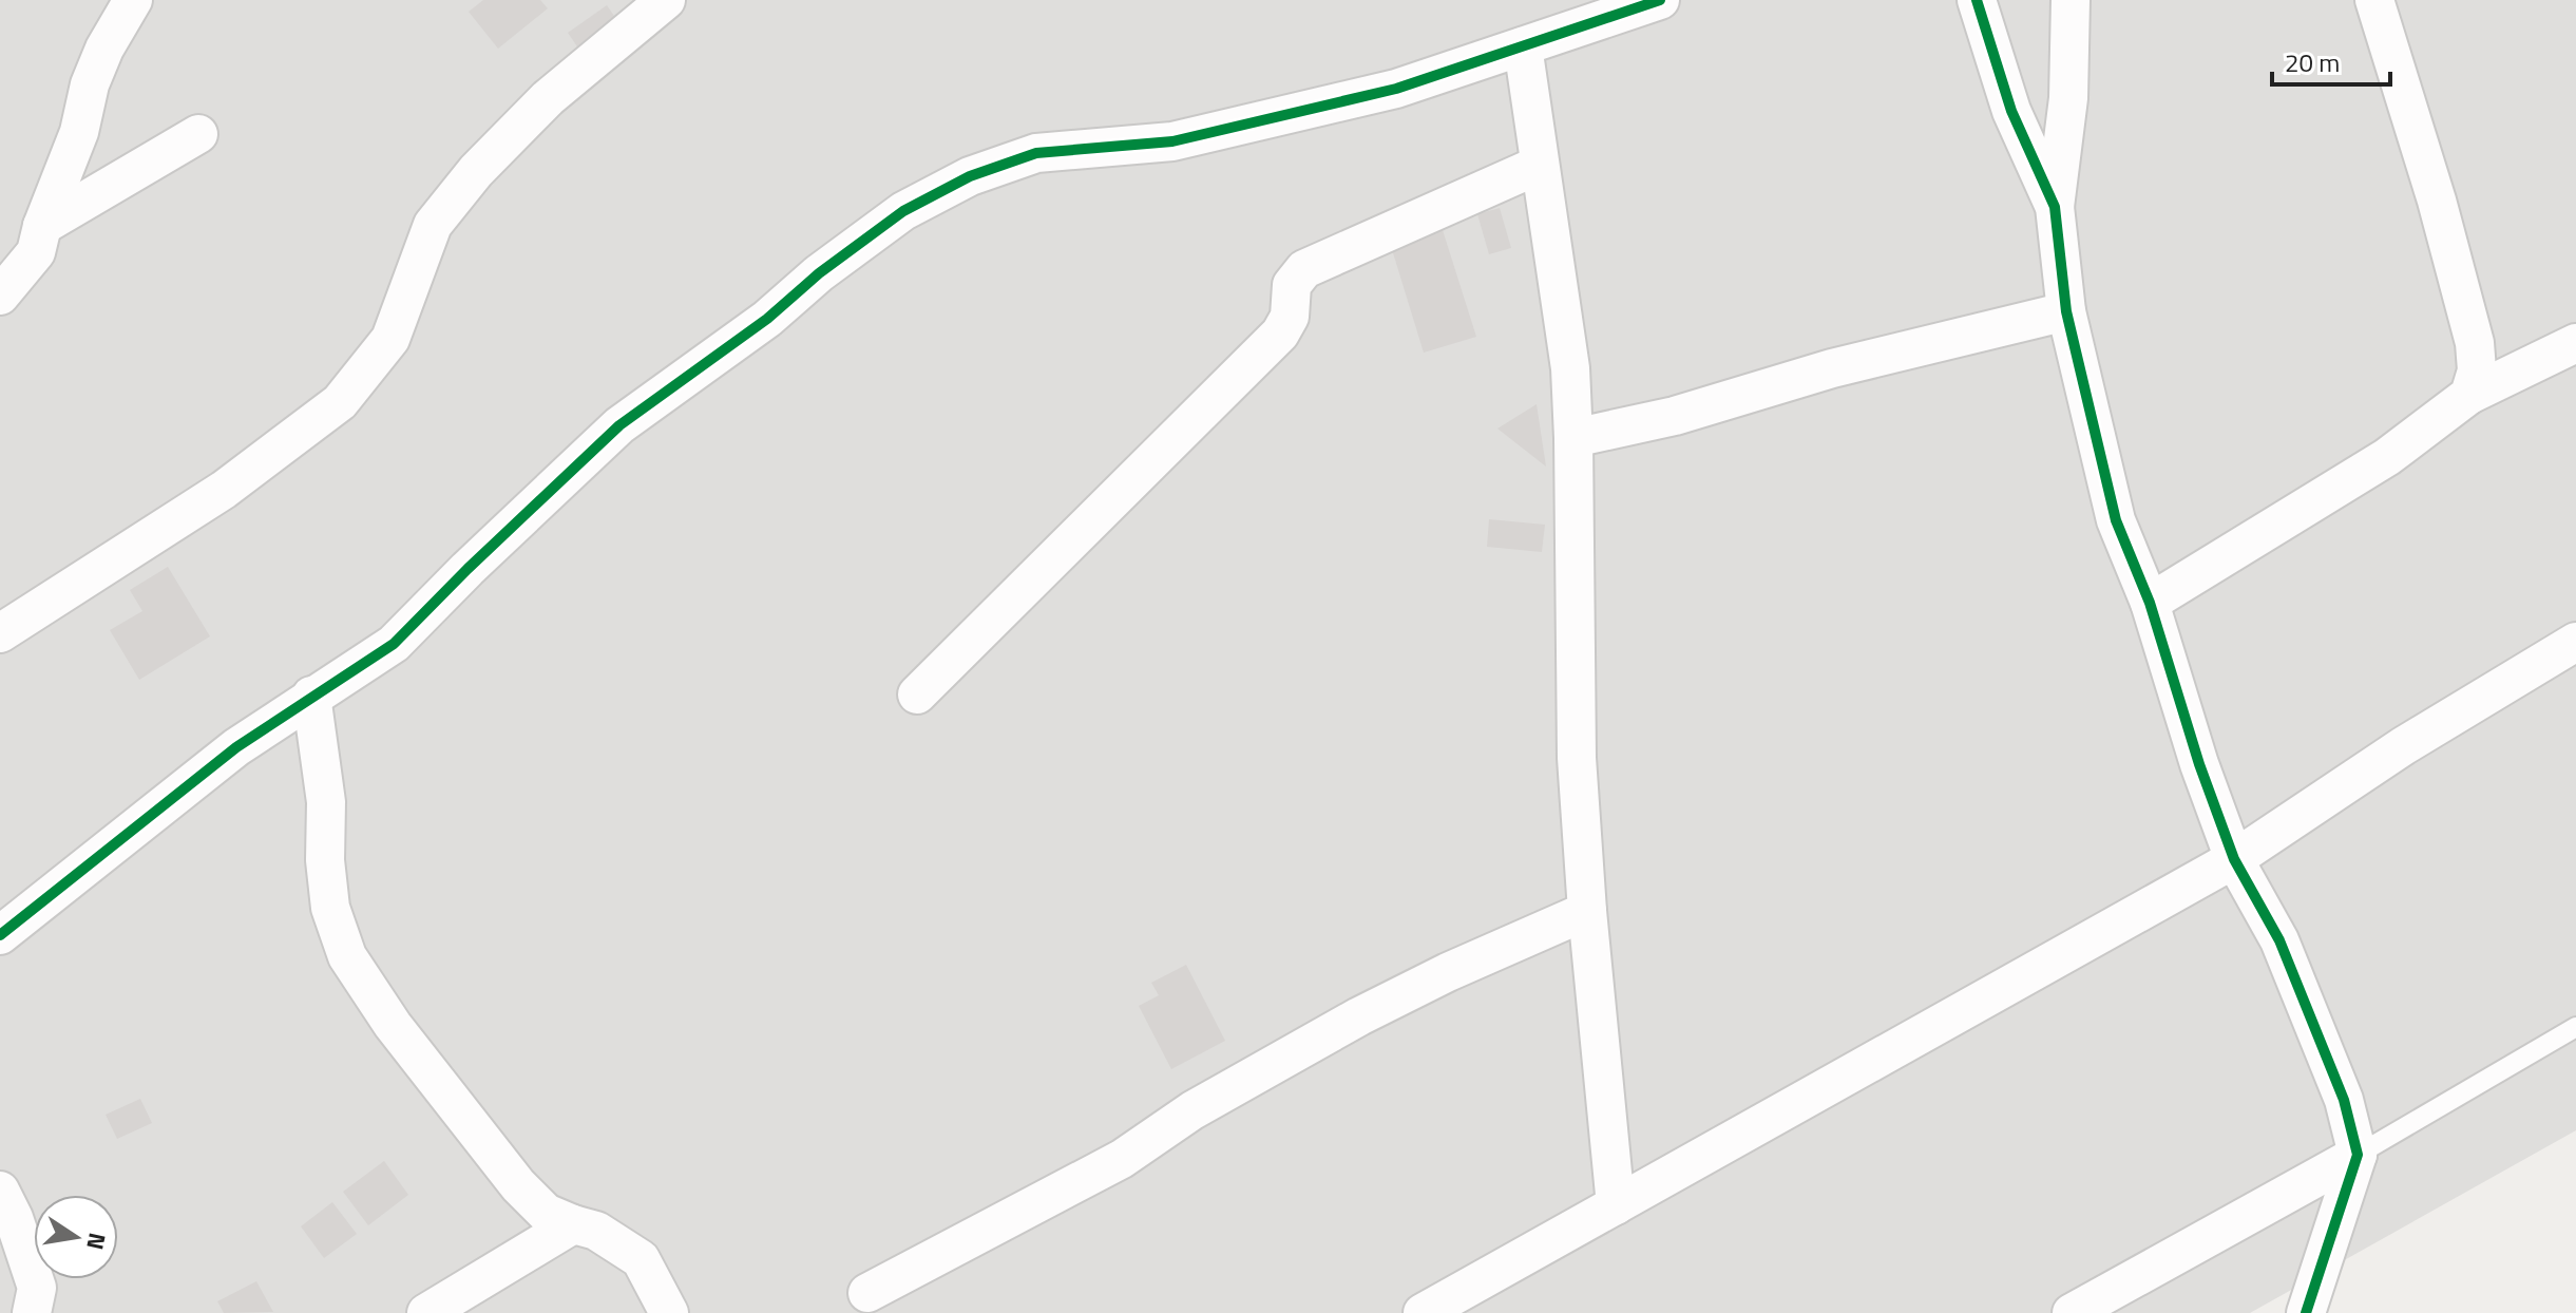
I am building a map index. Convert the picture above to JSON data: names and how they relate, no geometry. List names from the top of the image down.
{
  "scale_bar": "20 m",
  "north": "right"
}
